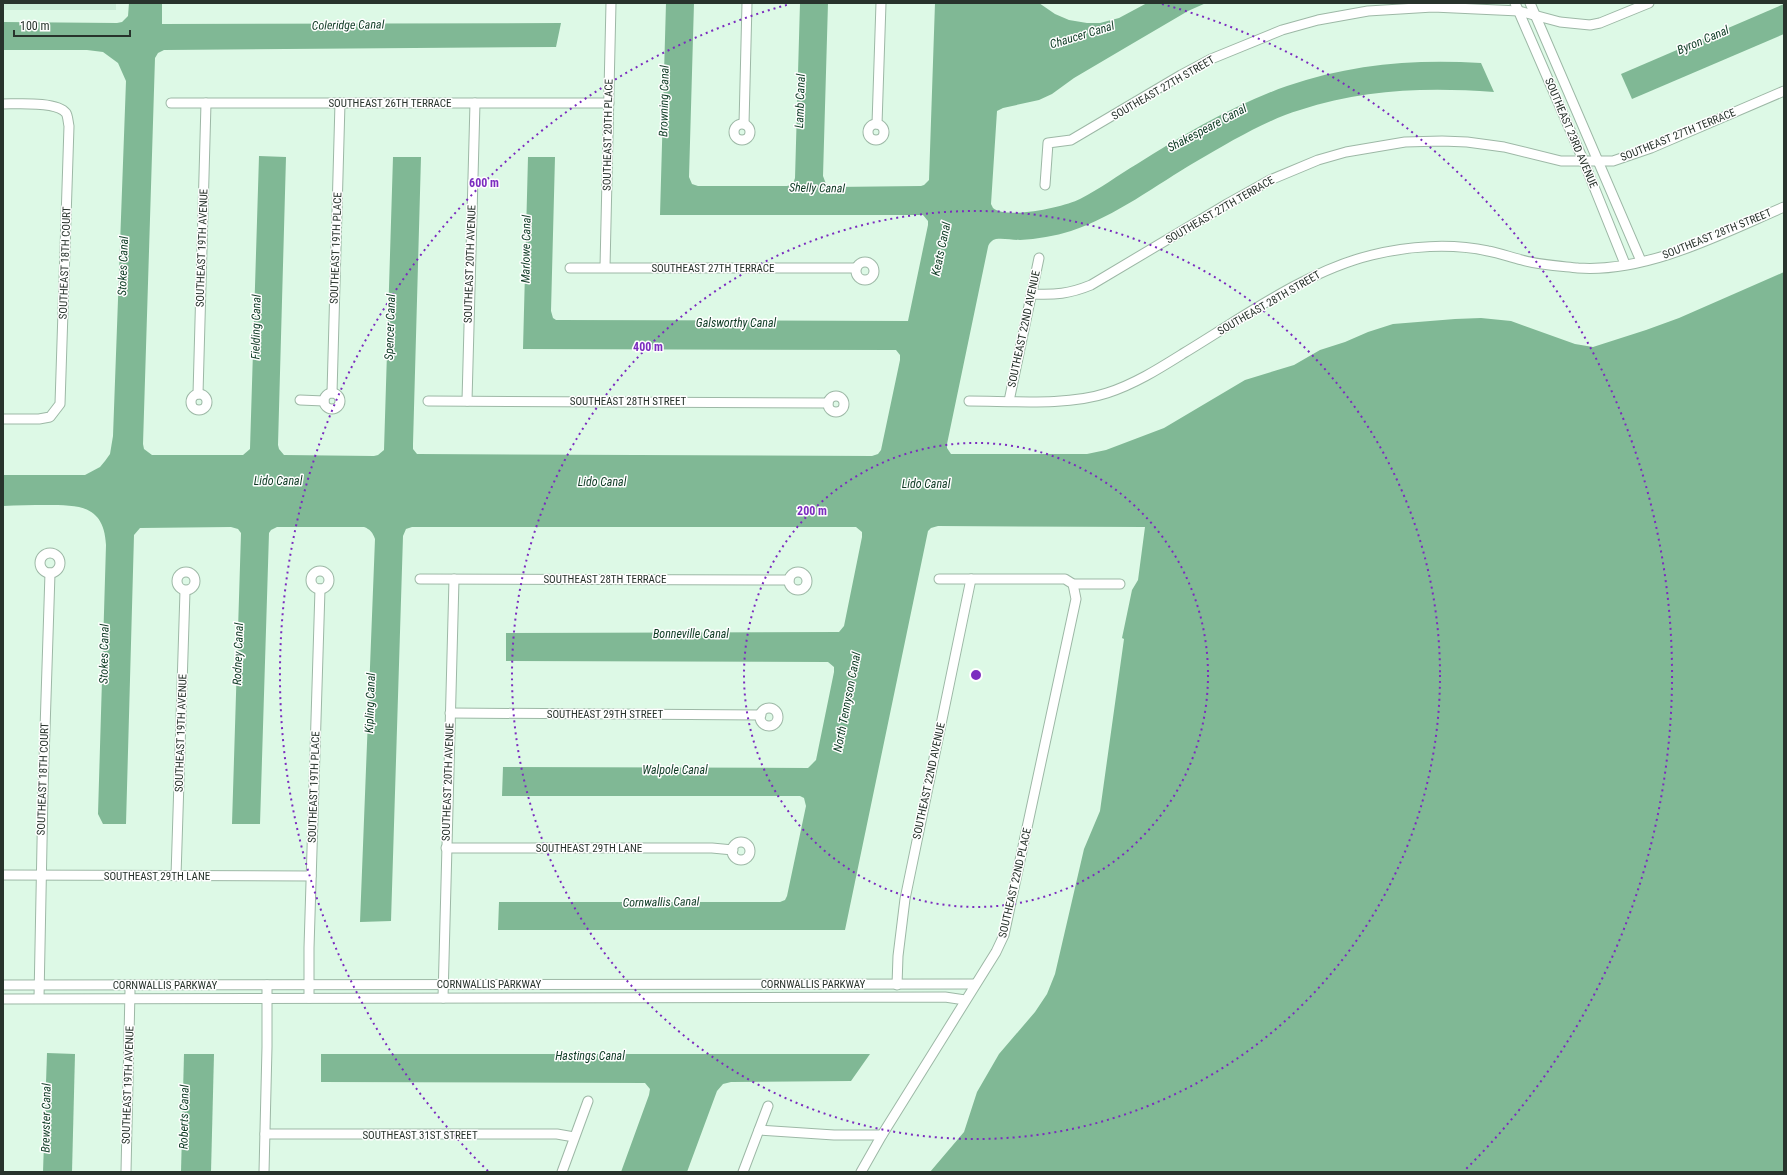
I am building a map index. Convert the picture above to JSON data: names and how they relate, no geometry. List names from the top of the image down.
{
  "streets": {
    "street": [
      "SOUTHEAST 27TH STREET",
      "SOUTHEAST 26TH TERRACE",
      "SOUTHEAST 23RD AVENUE",
      "SOUTHEAST 20TH PLACE",
      "SOUTHEAST 27TH TERRACE",
      "SOUTHEAST 28TH STREET",
      "SOUTHEAST 19TH AVENUE",
      "SOUTHEAST 19TH PLACE",
      "SOUTHEAST 18TH COURT",
      "SOUTHEAST 20TH AVENUE",
      "SOUTHEAST 22ND AVENUE",
      "SOUTHEAST 28TH TERRACE",
      "SOUTHEAST 29TH STREET",
      "SOUTHEAST 29TH LANE",
      "SOUTHEAST 22ND PLACE",
      "CORNWALLIS PARKWAY",
      "SOUTHEAST 31ST STREET"
    ]
  },
  "crossings": [
    ["SOUTHEAST 27TH STREET", "SOUTHEAST 23RD AVENUE"],
    ["SOUTHEAST 26TH TERRACE", "SOUTHEAST 20TH PLACE"],
    ["SOUTHEAST 26TH TERRACE", "SOUTHEAST 19TH AVENUE"],
    ["SOUTHEAST 26TH TERRACE", "SOUTHEAST 19TH PLACE"],
    ["SOUTHEAST 26TH TERRACE", "SOUTHEAST 20TH AVENUE"],
    ["SOUTHEAST 23RD AVENUE", "SOUTHEAST 27TH TERRACE"],
    ["SOUTHEAST 23RD AVENUE", "SOUTHEAST 28TH STREET"],
    ["SOUTHEAST 20TH PLACE", "SOUTHEAST 27TH TERRACE"],
    ["SOUTHEAST 27TH TERRACE", "SOUTHEAST 22ND AVENUE"],
    ["SOUTHEAST 28TH STREET", "SOUTHEAST 20TH AVENUE"],
    ["SOUTHEAST 28TH STREET", "SOUTHEAST 22ND AVENUE"],
    ["SOUTHEAST 19TH AVENUE", "SOUTHEAST 29TH LANE"],
    ["SOUTHEAST 19TH AVENUE", "CORNWALLIS PARKWAY"],
    ["SOUTHEAST 19TH PLACE", "SOUTHEAST 29TH LANE"],
    ["SOUTHEAST 19TH PLACE", "CORNWALLIS PARKWAY"],
    ["SOUTHEAST 18TH COURT", "SOUTHEAST 29TH LANE"],
    ["SOUTHEAST 18TH COURT", "CORNWALLIS PARKWAY"],
    ["SOUTHEAST 20TH AVENUE", "SOUTHEAST 28TH TERRACE"],
    ["SOUTHEAST 20TH AVENUE", "SOUTHEAST 29TH STREET"],
    ["SOUTHEAST 20TH AVENUE", "SOUTHEAST 29TH LANE"],
    ["SOUTHEAST 20TH AVENUE", "CORNWALLIS PARKWAY"],
    ["SOUTHEAST 22ND AVENUE", "CORNWALLIS PARKWAY"],
    ["SOUTHEAST 22ND PLACE", "CORNWALLIS PARKWAY"]
  ],
  "water": [
    "Coleridge Canal",
    "Chaucer Canal",
    "Byron Canal",
    "Browning Canal",
    "Lamb Canal",
    "Shakespeare Canal",
    "Shelly Canal",
    "Marlowe Canal",
    "Keats Canal",
    "Stokes Canal",
    "Galsworthy Canal",
    "Fielding Canal",
    "Spencer Canal",
    "Lido Canal",
    "Bonneville Canal",
    "Rodney Canal",
    "North Tennyson Canal",
    "Kipling Canal",
    "Walpole Canal",
    "Cornwallis Canal",
    "Hastings Canal",
    "Roberts Canal",
    "Brewster Canal"
  ],
  "scale_bar": "100 m",
  "rings": ["600 m", "400 m", "200 m"]
}
